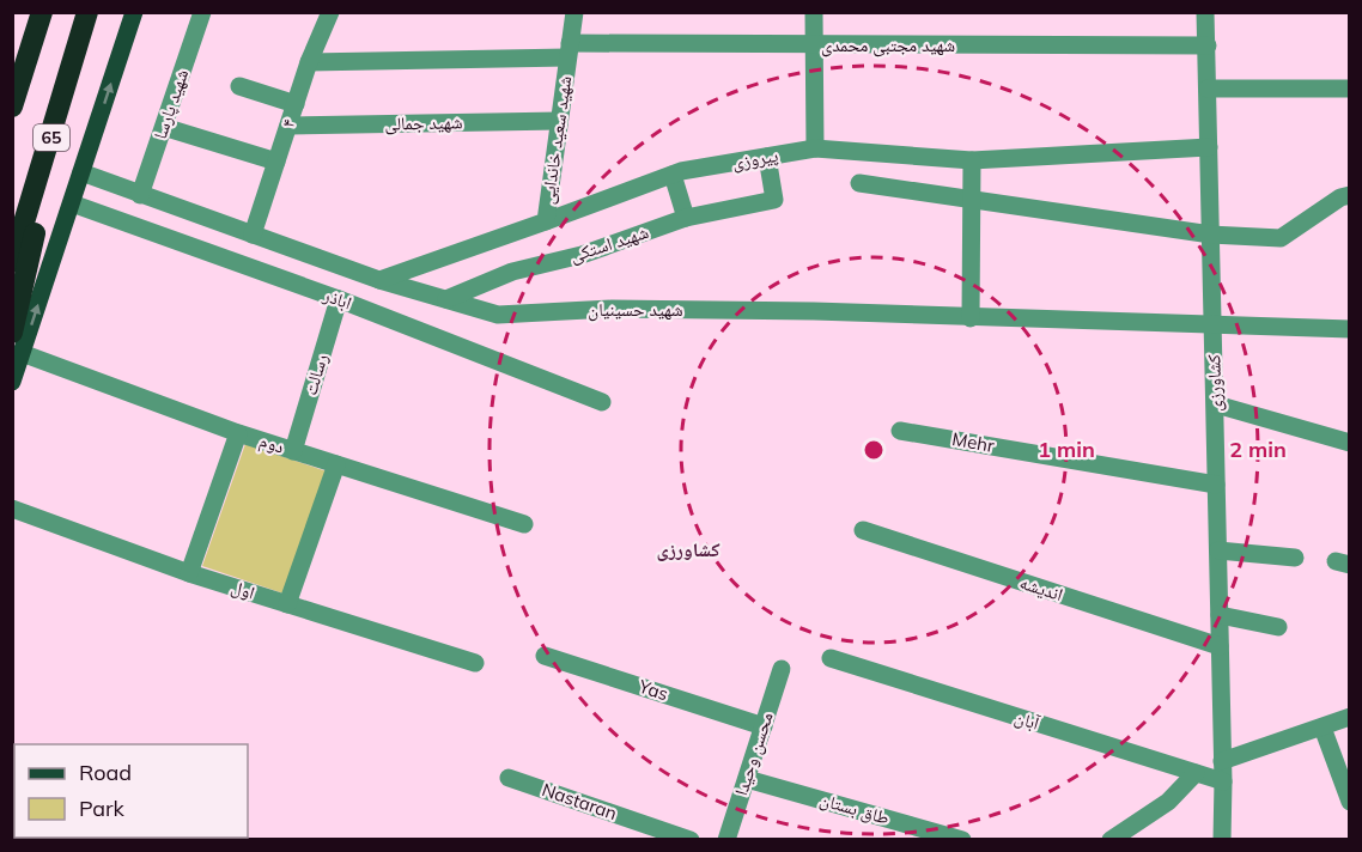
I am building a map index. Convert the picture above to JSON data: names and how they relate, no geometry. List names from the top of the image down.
{
  "streets": {
    "highway": ["65"],
    "street": [
      "شهید مجتبی محمدی",
      "شهید پارسا",
      "۴",
      "شهید جمالی",
      "شهید سعید خاندایی",
      "پیروزی",
      "شهید استکی",
      "اباذر",
      "شهید حسینیان",
      "رسالت",
      "کشاورزی",
      "Mehr",
      "دوم",
      "اندیشه",
      "اول",
      "Yas",
      "آبان",
      "محسن وحیدا",
      "Nastaran",
      "طاق بستان"
    ]
  },
  "crossings": [
    ["شهید مجتبی محمدی", "۴"],
    ["شهید مجتبی محمدی", "شهید سعید خاندایی"],
    ["شهید مجتبی محمدی", "کشاورزی"],
    ["شهید پارسا", "شهید حسینیان"],
    ["۴", "شهید جمالی"],
    ["۴", "شهید حسینیان"],
    ["شهید جمالی", "شهید سعید خاندایی"],
    ["شهید سعید خاندایی", "پیروزی"],
    ["شهید سعید خاندایی", "شهید حسینیان"],
    ["پیروزی", "شهید استکی"],
    ["پیروزی", "کشاورزی"],
    ["شهید استکی", "شهید حسینیان"],
    ["اباذر", "رسالت"],
    ["شهید حسینیان", "کشاورزی"],
    ["رسالت", "دوم"],
    ["کشاورزی", "Mehr"],
    ["کشاورزی", "اندیشه"],
    ["کشاورزی", "آبان"],
    ["Yas", "محسن وحیدا"],
    ["محسن وحیدا", "طاق بستان"]
  ],
  "districts": ["کشاورزی"],
  "legend": ["Road", "Park"],
  "rings": ["1 min", "2 min"]
}
